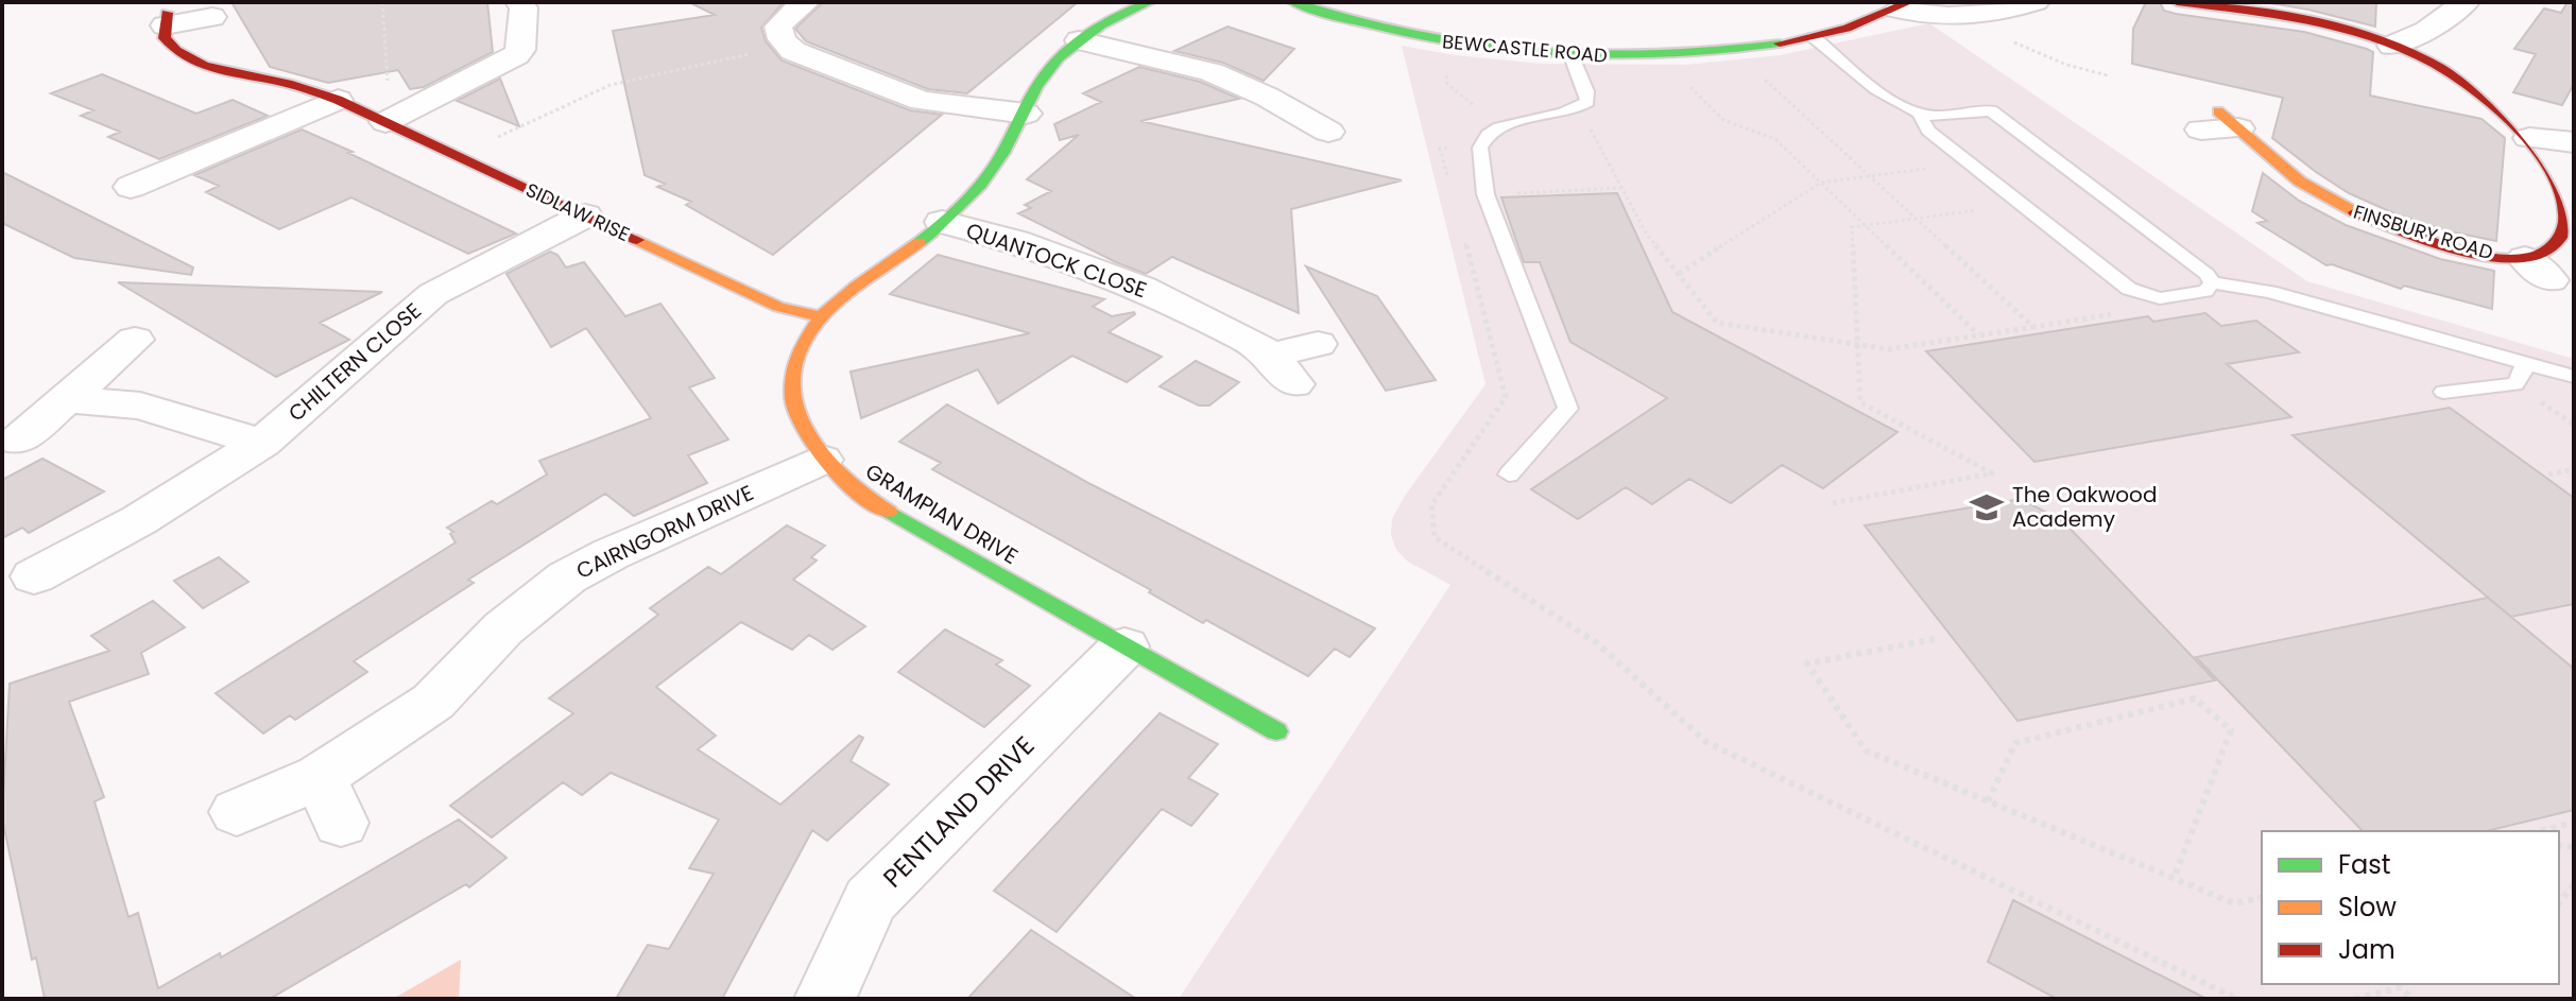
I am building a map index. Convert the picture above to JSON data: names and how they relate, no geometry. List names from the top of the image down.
{
  "streets": {
    "street": [
      "BEWCASTLE ROAD",
      "SIDLAW RISE",
      "FINSBURY ROAD",
      "QUANTOCK CLOSE",
      "CHILTERN CLOSE",
      "GRAMPIAN DRIVE",
      "CAIRNGORM DRIVE",
      "PENTLAND DRIVE"
    ]
  },
  "crossings": [
    ["SIDLAW RISE", "CHILTERN CLOSE"],
    ["SIDLAW RISE", "GRAMPIAN DRIVE"],
    ["QUANTOCK CLOSE", "GRAMPIAN DRIVE"],
    ["GRAMPIAN DRIVE", "CAIRNGORM DRIVE"],
    ["GRAMPIAN DRIVE", "PENTLAND DRIVE"]
  ],
  "places": {
    "school or university": ["The Oakwood Academy"]
  },
  "legend": ["Fast", "Slow", "Jam"]
}
